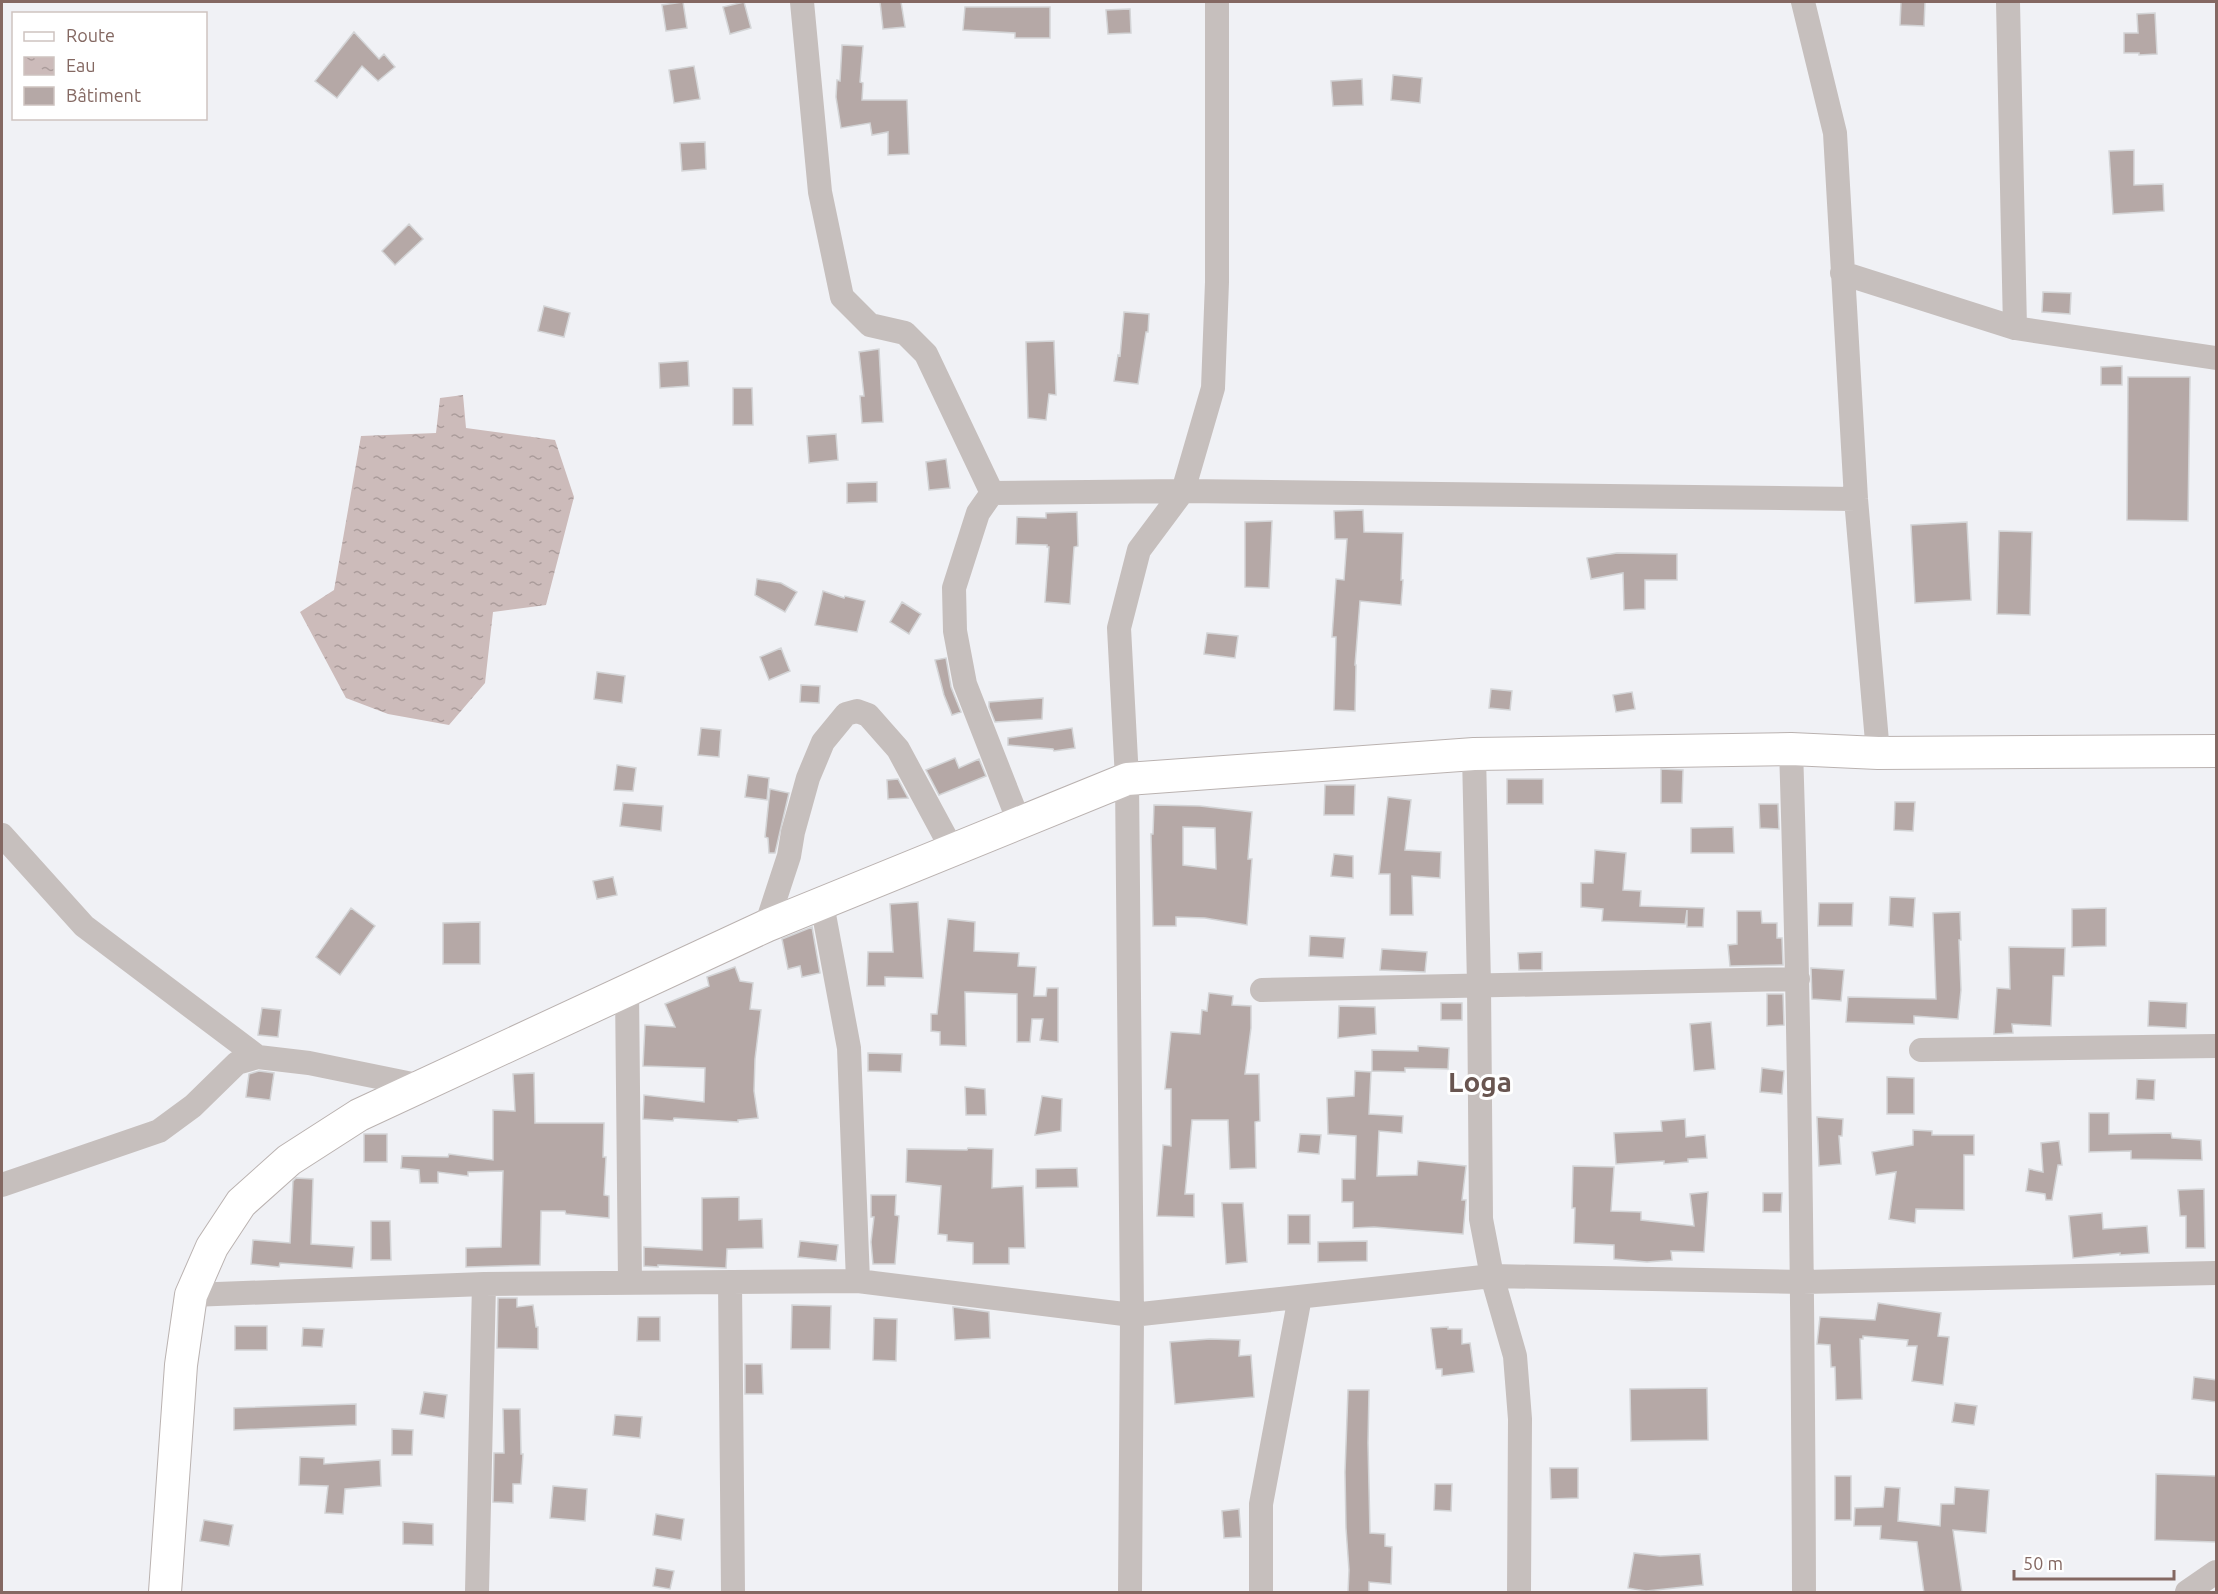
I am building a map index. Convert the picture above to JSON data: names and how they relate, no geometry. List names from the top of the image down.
{
  "districts": ["Loga"],
  "legend": ["Route", "Eau", "Bâtiment"],
  "scale_bar": "50 m"
}
